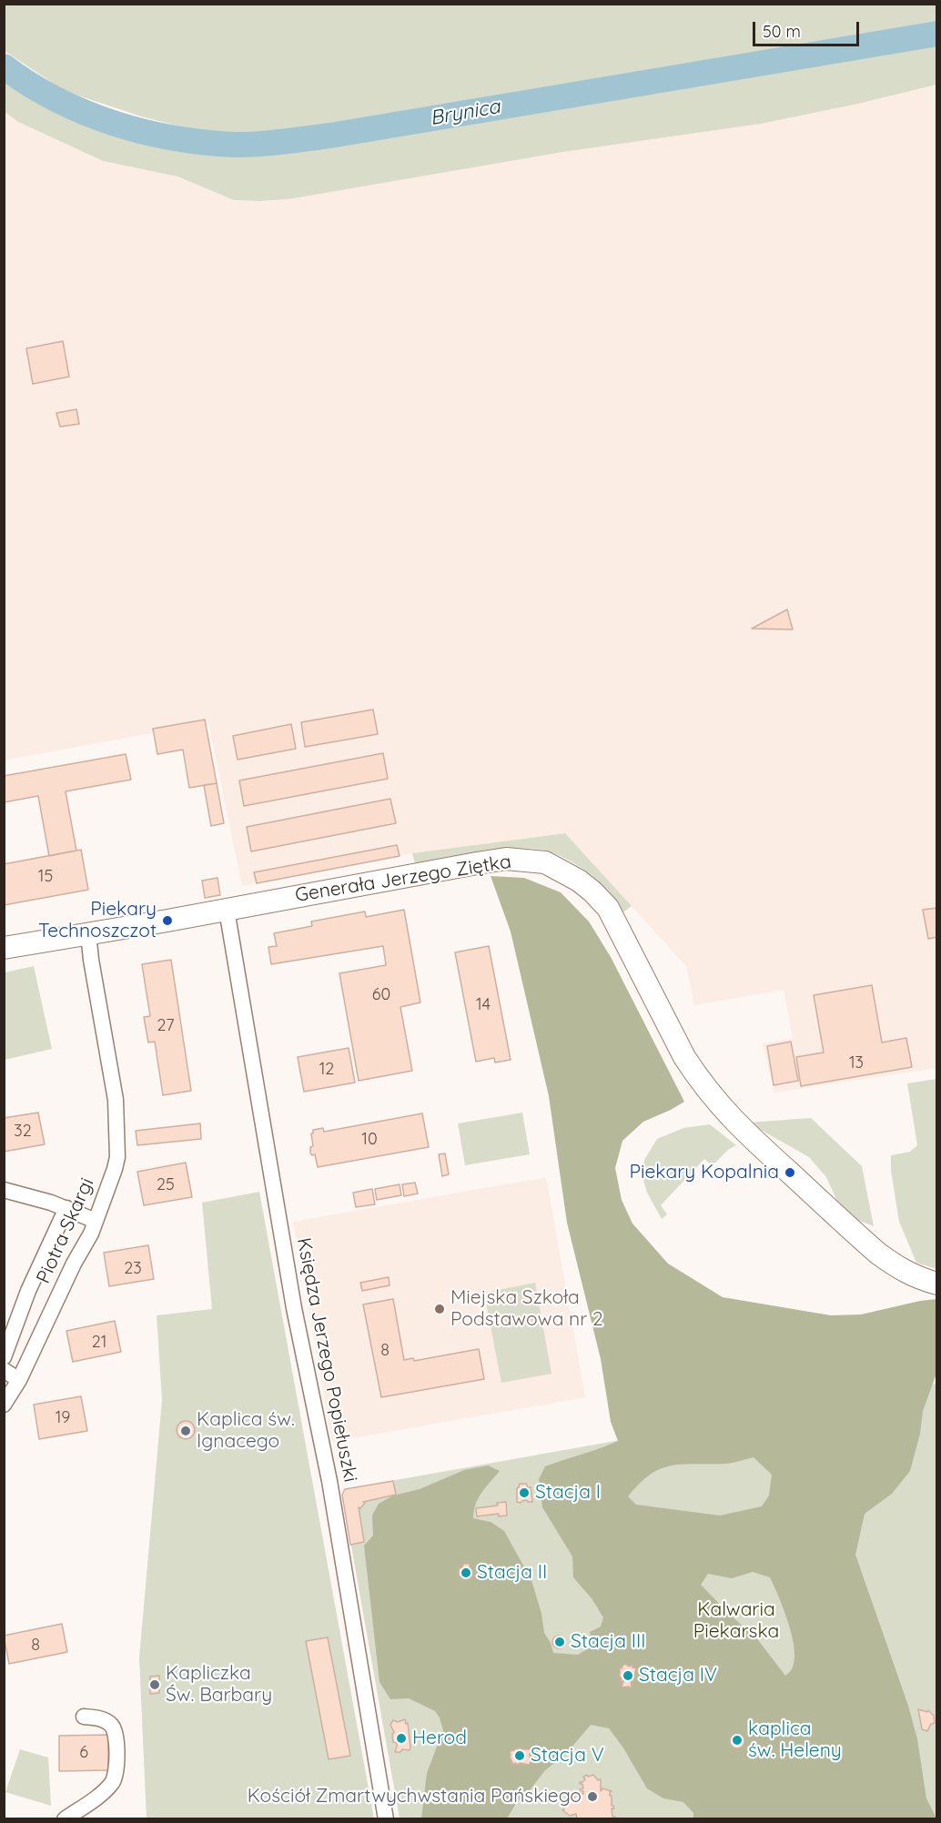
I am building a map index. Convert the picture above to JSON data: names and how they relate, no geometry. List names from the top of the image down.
{
  "streets": {
    "street": ["Generała Jerzego Ziętka", "Piotra Skargi", "Księdza Jerzego Popiełuszki"]
  },
  "crossings": [
    ["Generała Jerzego Ziętka", "Piotra Skargi"],
    ["Generała Jerzego Ziętka", "Księdza Jerzego Popiełuszki"]
  ],
  "water": ["Brynica"],
  "parks": ["Kalwaria Piekarska"],
  "places": [
    "Piekary Technoszczot",
    "Piekary Kopalnia",
    "Miejska Szkoła Podstawowa nr 2",
    "Kaplica św. Ignacego",
    "Stacja I",
    "Stacja II",
    "Stacja III",
    "Stacja IV",
    "Kapliczka Św. Barbary",
    "Herod",
    "kaplica św. Heleny",
    "Stacja V",
    "Kościół Zmartwychwstania Pańskiego"
  ],
  "house_numbers": [
    "15",
    "60",
    "14",
    "27",
    "13",
    "12",
    "32",
    "10",
    "25",
    "23",
    "21",
    "8",
    "19",
    "8",
    "6"
  ],
  "scale_bar": "50 m"
}
